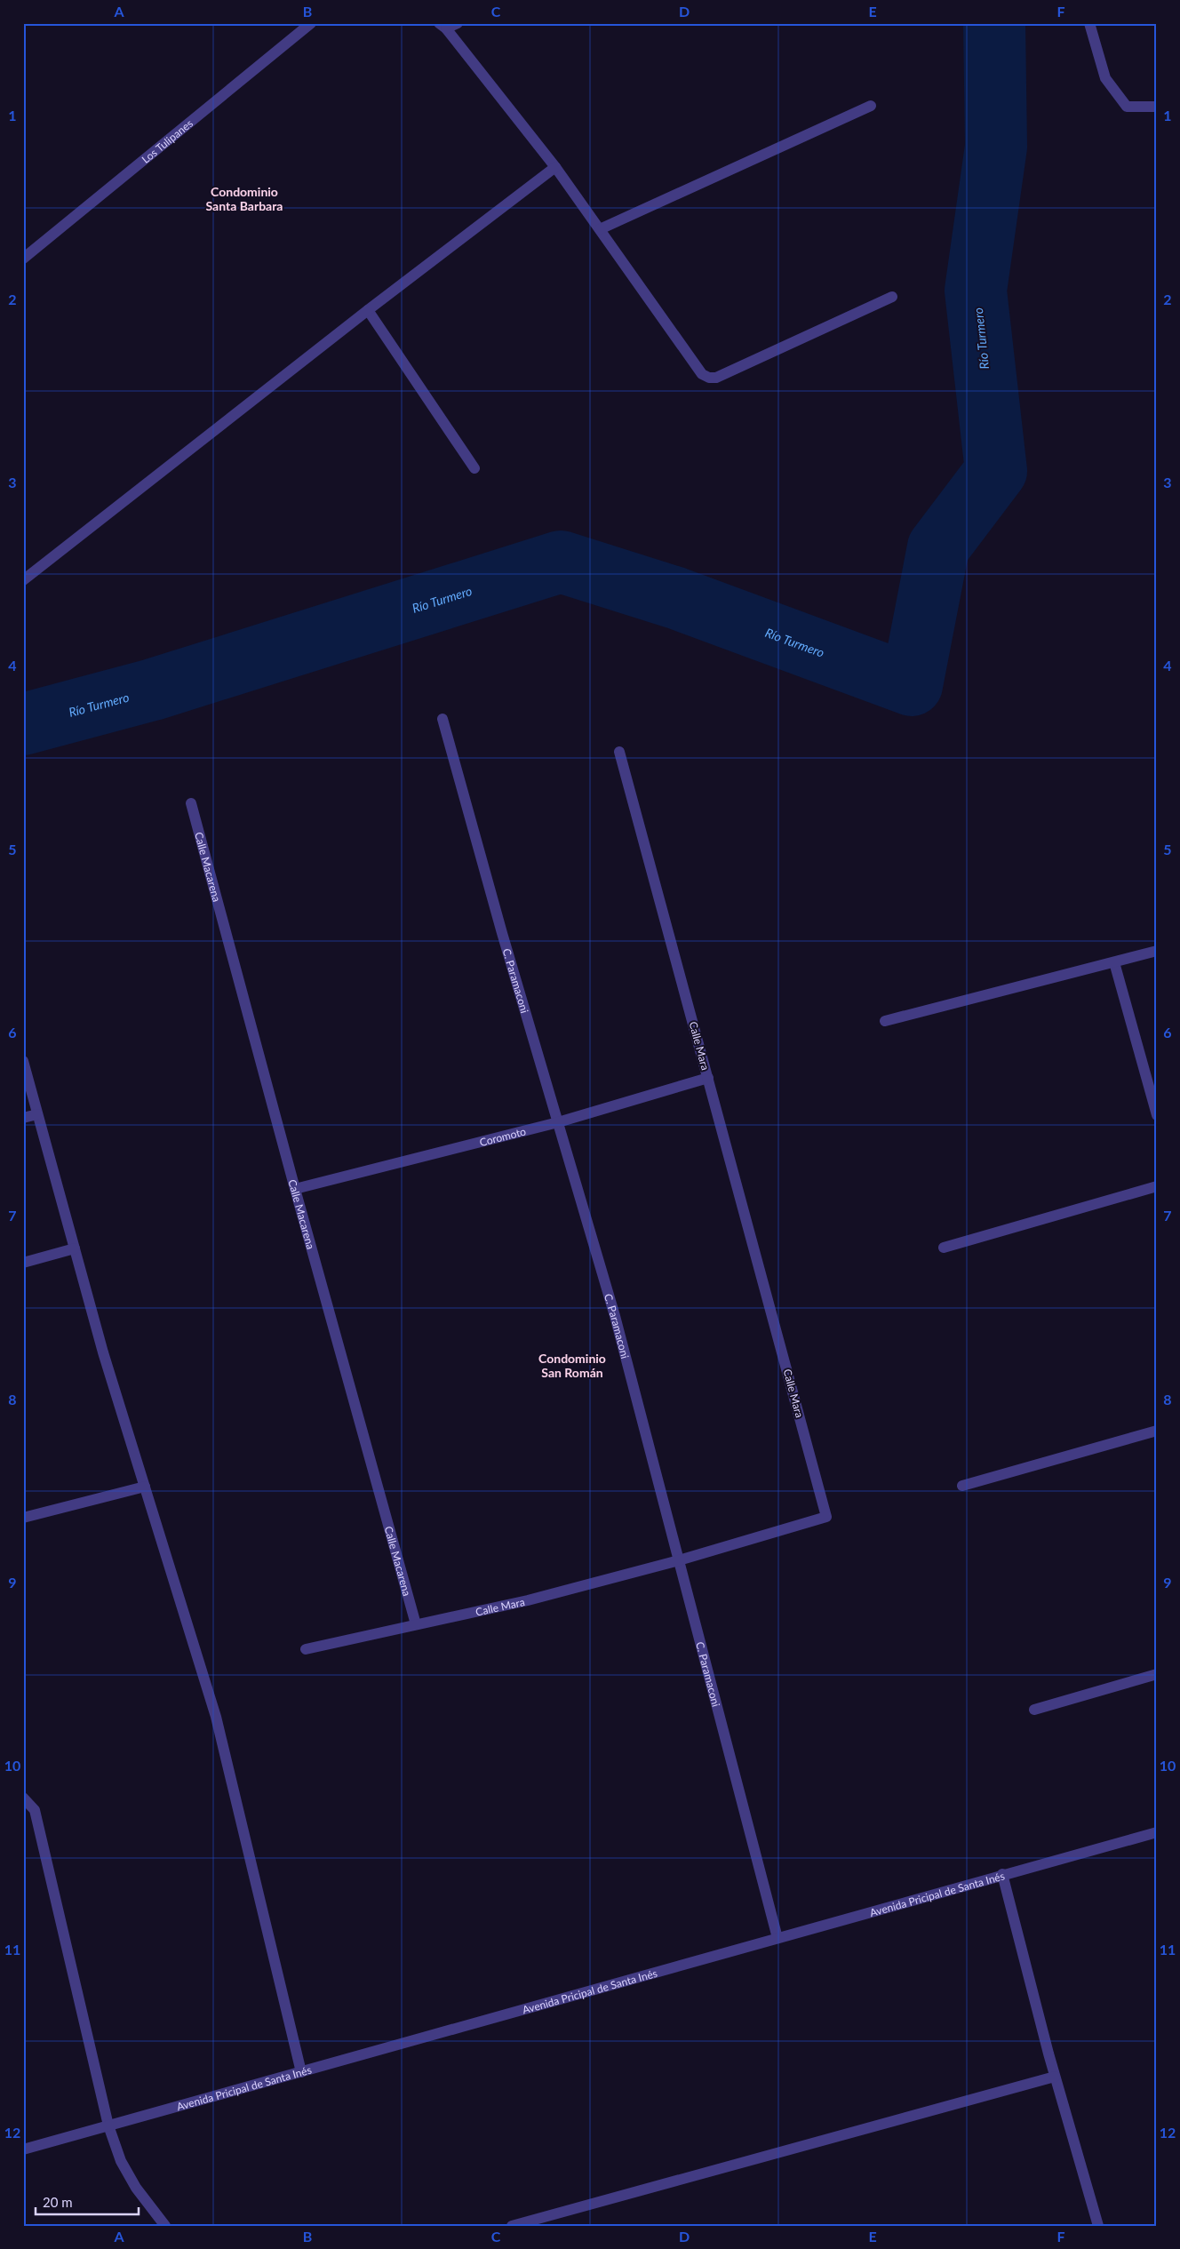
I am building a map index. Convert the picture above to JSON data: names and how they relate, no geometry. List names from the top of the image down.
{
  "streets": {
    "street": [
      "Los Tulipanes",
      "Calle Macarena",
      "C. Paramaconi",
      "Calle Mara",
      "Coromoto",
      "Avenida Pricipal de Santa Inés"
    ]
  },
  "crossings": [
    ["Calle Macarena", "Calle Mara"],
    ["Calle Macarena", "Coromoto"],
    ["C. Paramaconi", "Calle Mara"],
    ["C. Paramaconi", "Coromoto"],
    ["C. Paramaconi", "Avenida Pricipal de Santa Inés"],
    ["Calle Mara", "Coromoto"]
  ],
  "districts": ["Condominio Santa Barbara", "Condominio San Román"],
  "water": ["Río Turmero"],
  "scale_bar": "20 m",
  "grid": {
    "columns": [
      "A",
      "B",
      "C",
      "D",
      "E",
      "F"
    ],
    "rows": [
      "1",
      "2",
      "3",
      "4",
      "5",
      "6",
      "7",
      "8",
      "9",
      "10",
      "11",
      "12"
    ]
  }
}
